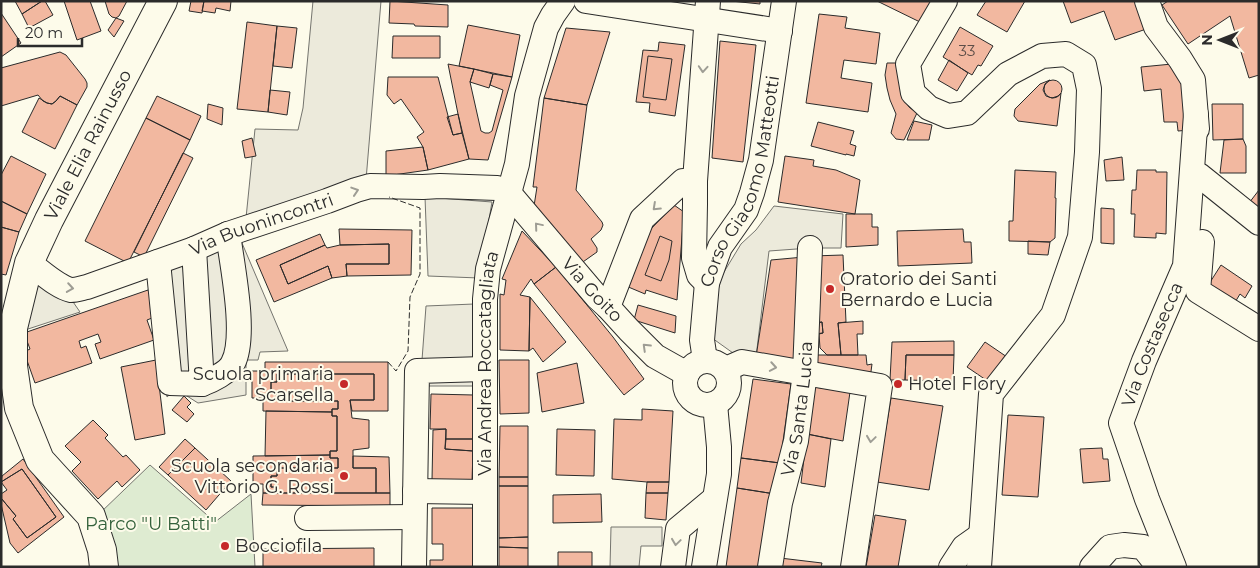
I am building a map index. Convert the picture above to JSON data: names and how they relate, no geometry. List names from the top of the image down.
{
  "streets": {
    "main road": ["Viale Elia Rainusso"],
    "street": [
      "Corso Giacomo Matteotti",
      "Via Buonincontri",
      "Via Goito",
      "Via Costasecca",
      "Via Andrea Roccatagliata",
      "Via Santa Lucia"
    ]
  },
  "crossings": [
    ["Viale Elia Rainusso", "Via Buonincontri"],
    ["Corso Giacomo Matteotti", "Via Goito"],
    ["Via Buonincontri", "Via Goito"],
    ["Via Buonincontri", "Via Andrea Roccatagliata"],
    ["Via Goito", "Via Andrea Roccatagliata"]
  ],
  "one_way": ["Via Buonincontri", "Via Goito"],
  "parks": ["Parco \"U Batti\""],
  "places": [
    "Oratorio dei Santi Bernardo e Lucia",
    "Scuola primaria Scarsella",
    "Hotel Flory",
    "Scuola secondaria Vittorio G. Rossi",
    "Bocciofila"
  ],
  "house_numbers": ["33"],
  "scale_bar": "20 m",
  "north": "left"
}
